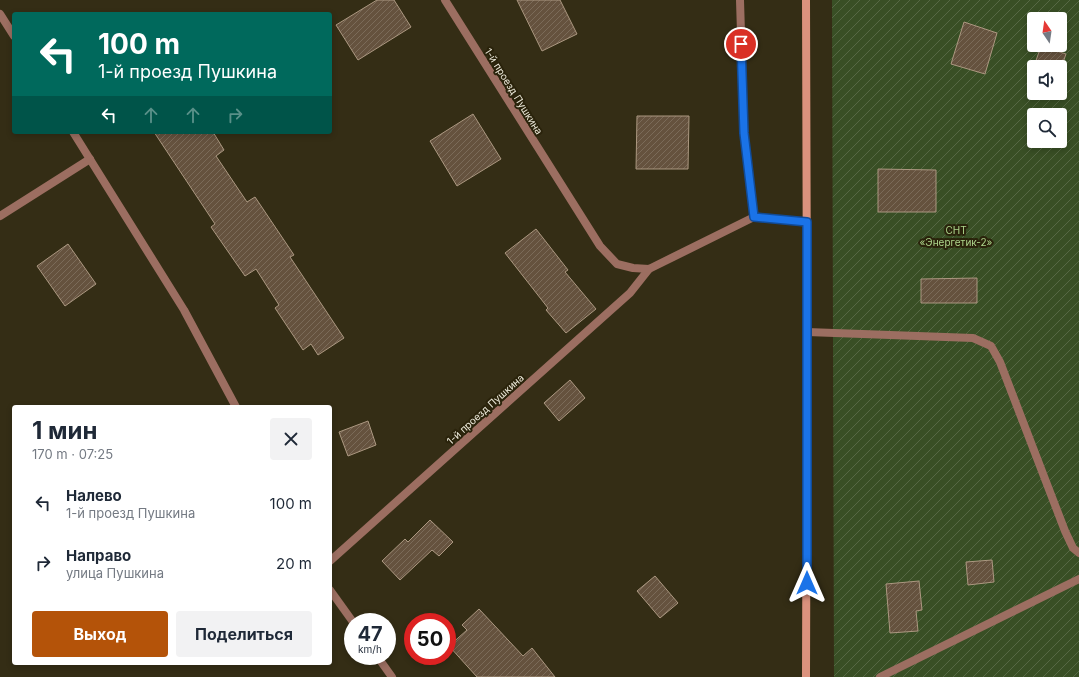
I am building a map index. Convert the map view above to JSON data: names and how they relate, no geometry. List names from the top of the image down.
{
  "streets": {
    "street": ["1-й проезд Пушкина"]
  },
  "parks": ["СНТ «Энергетик-2»"],
  "north": "top",
  "page": {
    "turn": ["100 m", "1-й проезд Пушкина"],
    "heading": ["1 мин", "170 m · 07:25"],
    "list": [
      {
        "name": "Налево",
        "note": "1-й проезд Пушкина",
        "value": "100 m"
      },
      {
        "name": "Направо",
        "note": "улица Пушкина",
        "value": "20 m"
      }
    ],
    "buttons": ["Выход", "Поделиться"],
    "speed": "47 km/h",
    "limit": "50"
  }
}
